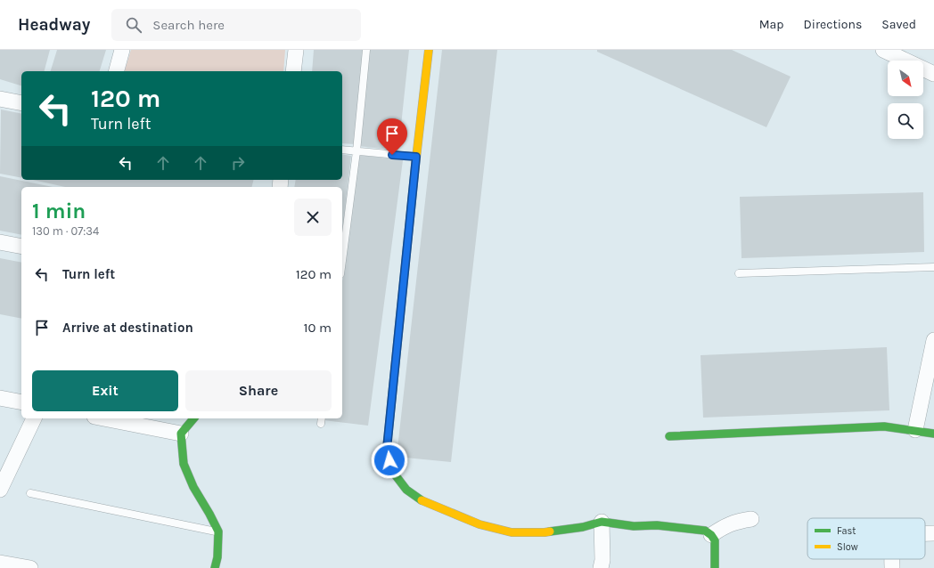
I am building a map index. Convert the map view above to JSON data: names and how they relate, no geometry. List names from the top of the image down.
{
  "legend": ["Fast", "Slow"],
  "north": "bottom right",
  "page": {
    "header": "Headway",
    "search": "Search here",
    "nav": ["Map", "Directions", "Saved"],
    "turn": ["120 m", "Turn left"],
    "heading": ["1 min", "130 m · 07:34"],
    "list": [
      {
        "name": "Turn left",
        "value": "120 m"
      },
      {
        "name": "Arrive at destination",
        "value": "10 m"
      }
    ],
    "buttons": ["Exit", "Share"]
  }
}
